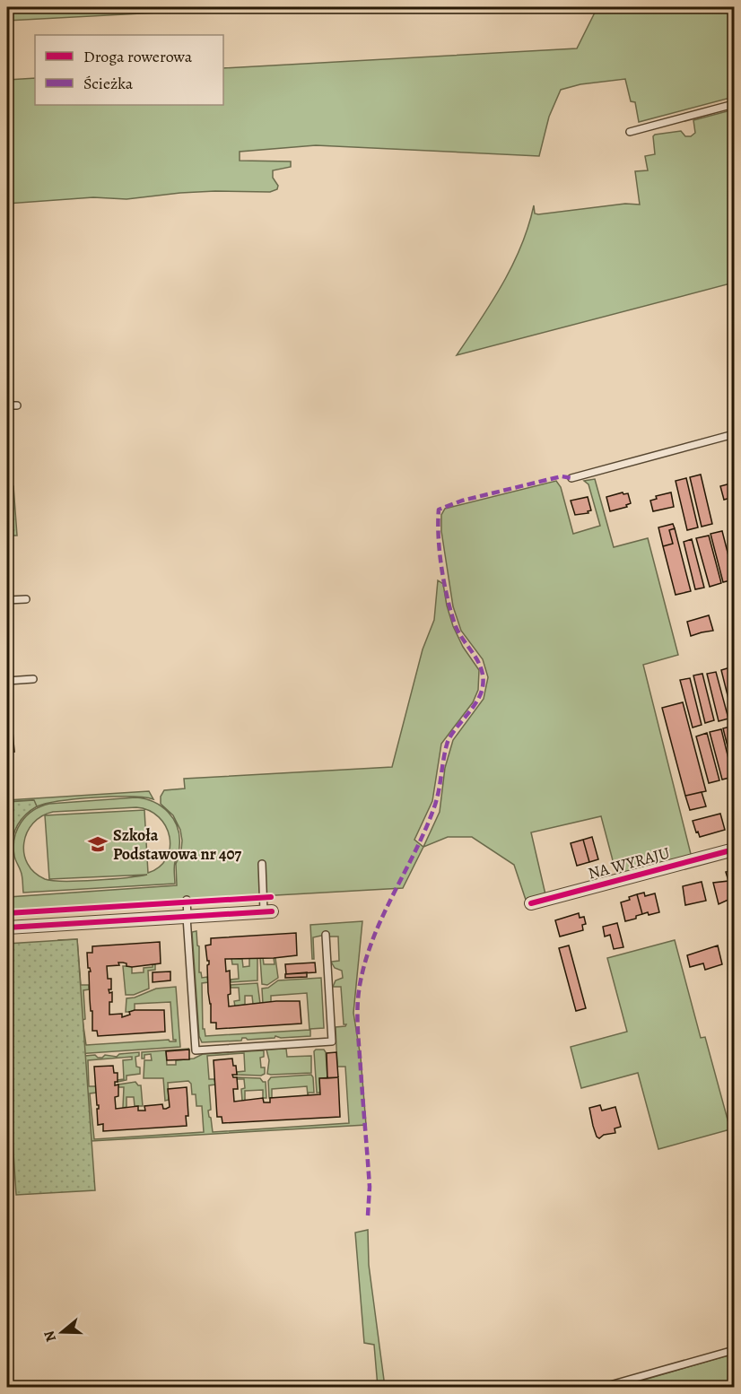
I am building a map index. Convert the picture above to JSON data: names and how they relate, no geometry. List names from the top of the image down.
{
  "streets": {
    "street": ["NA WYRAJU"]
  },
  "places": {
    "school or university": ["Szkoła Podstawowa nr 407"]
  },
  "legend": ["Droga rowerowa", "Ścieżka"],
  "north": "left"
}
